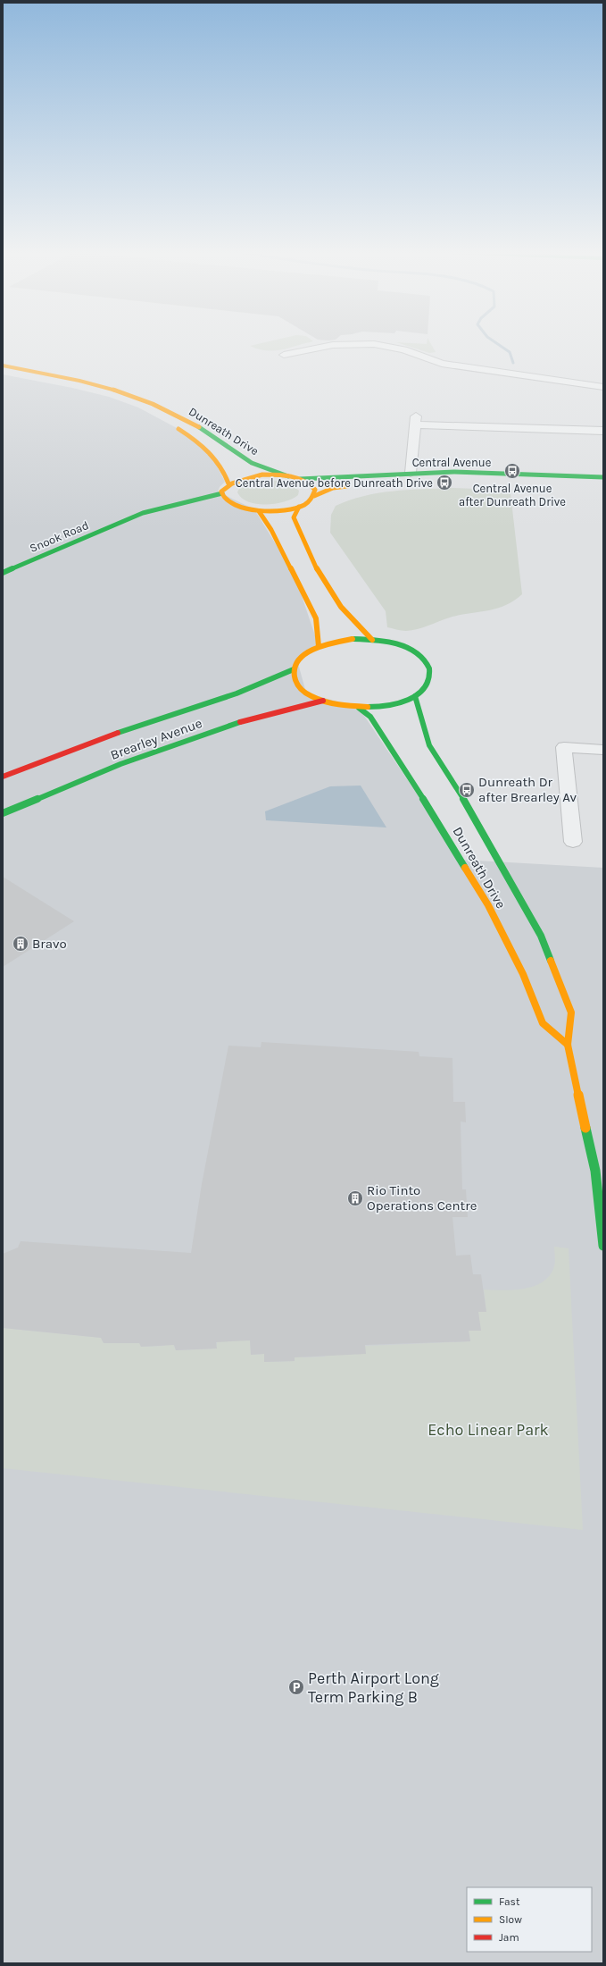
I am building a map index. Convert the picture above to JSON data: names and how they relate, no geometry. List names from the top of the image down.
{
  "streets": {
    "main road": [
      "Dunreath Drive",
      "Central Avenue",
      "Snook Road",
      "Brearley Avenue"
    ]
  },
  "parks": ["Echo Linear Park"],
  "places": {
    "bus stop": ["Central Avenue after Dunreath Drive", "Central Avenue before Dunreath Drive", "Dunreath Dr after Brearley Av"],
    "building": ["Bravo", "Rio Tinto Operations Centre"],
    "parking": ["Perth Airport Long Term Parking B"]
  },
  "legend": ["Fast", "Slow", "Jam"]
}
